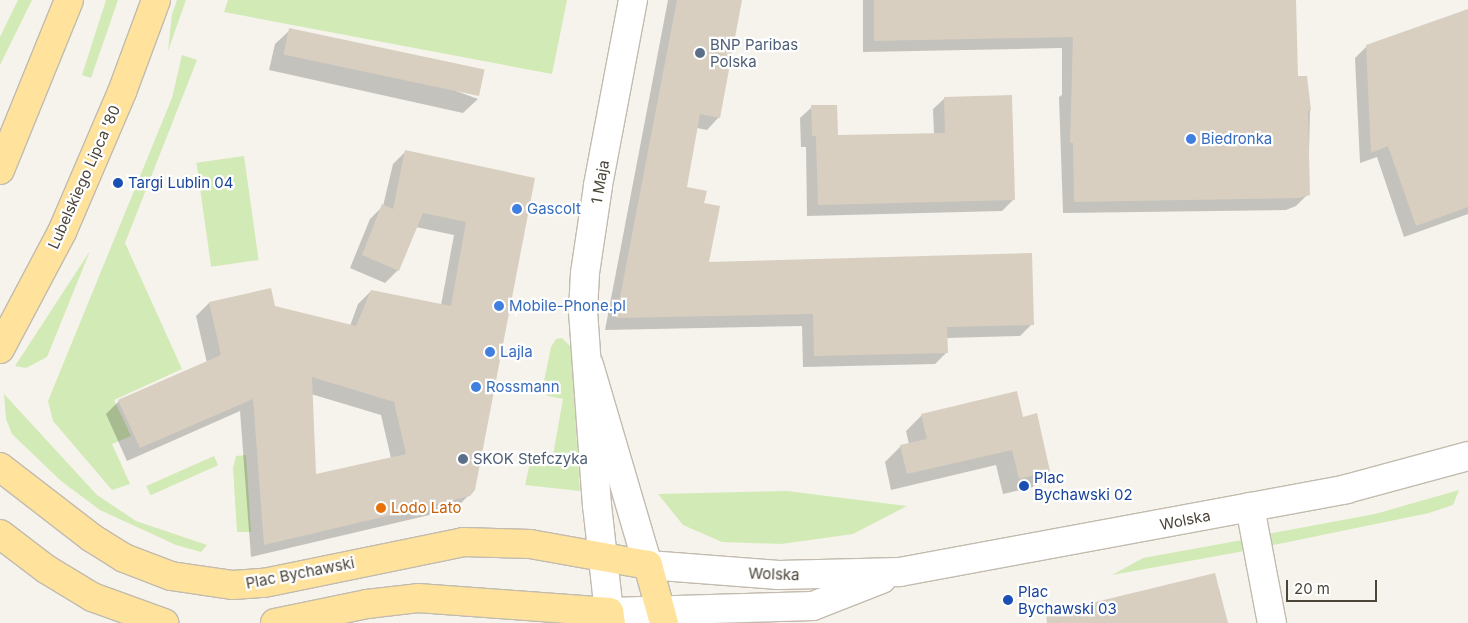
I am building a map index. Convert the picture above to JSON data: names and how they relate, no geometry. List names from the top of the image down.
{
  "streets": {
    "main road": ["Lubelskiego Lipca '80", "Plac Bychawski"],
    "street": ["1 Maja", "Wolska"]
  },
  "crossings": [
    ["1 Maja", "Wolska"],
    ["1 Maja", "Plac Bychawski"],
    ["Wolska", "Plac Bychawski"]
  ],
  "places": [
    "BNP Paribas Polska",
    "Biedronka",
    "Targi Lublin 04",
    "Gascolt",
    "Mobile-Phone.pl",
    "Lajla",
    "Rossmann",
    "SKOK Stefczyka",
    "Plac Bychawski 02",
    "Lodo Lato",
    "Plac Bychawski 03"
  ],
  "scale_bar": "20 m"
}
